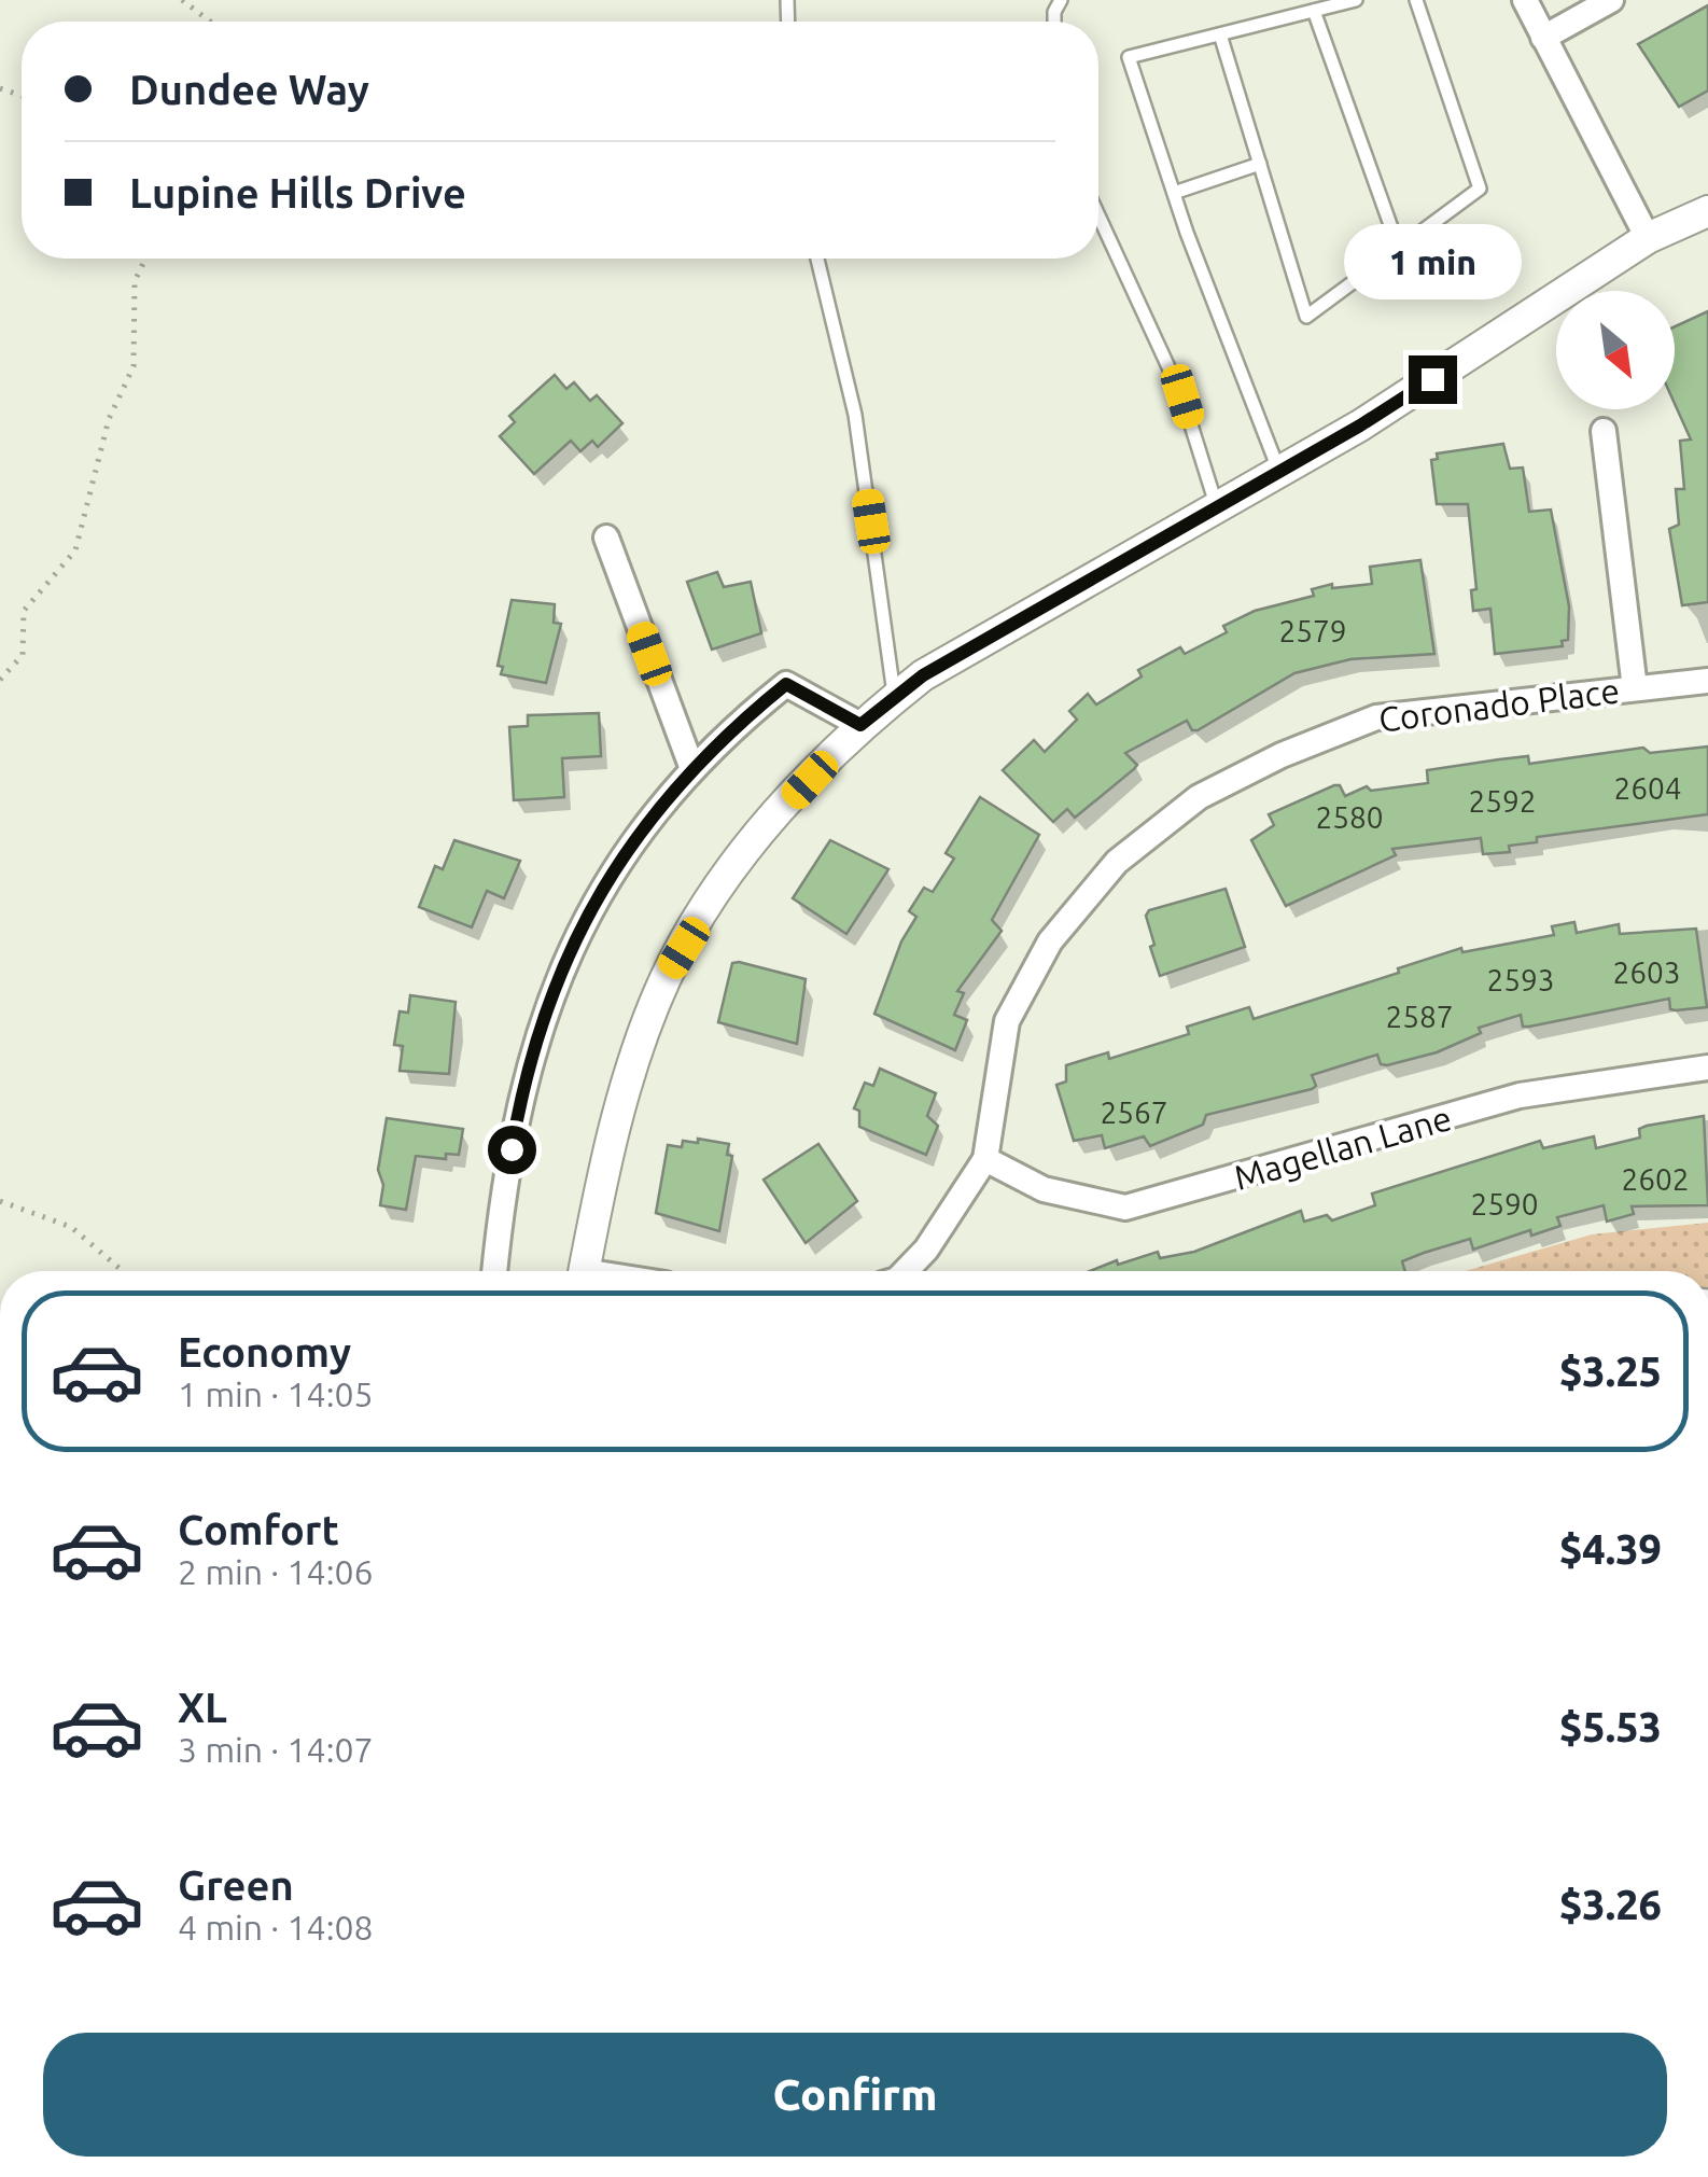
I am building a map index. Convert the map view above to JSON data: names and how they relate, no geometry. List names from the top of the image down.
{
  "streets": {
    "street": ["Coronado Place", "Magellan Lane"]
  },
  "crossings": [
    ["Coronado Place", "Magellan Lane"]
  ],
  "house_numbers": [
    "2579",
    "2604",
    "2592",
    "2580",
    "2603",
    "2593",
    "2587",
    "2567",
    "2602",
    "2590"
  ],
  "north": "bottom right",
  "page": {
    "banner": ["Dundee Way", "Lupine Hills Drive"],
    "bubble": "1 min",
    "list": [
      {
        "name": "Economy",
        "note": "1 min · 14:05",
        "value": "$3.25"
      },
      {
        "name": "Comfort",
        "note": "2 min · 14:06",
        "value": "$4.39"
      },
      {
        "name": "XL",
        "note": "3 min · 14:07",
        "value": "$5.53"
      },
      {
        "name": "Green",
        "note": "4 min · 14:08",
        "value": "$3.26"
      }
    ],
    "buttons": "Confirm"
  }
}
